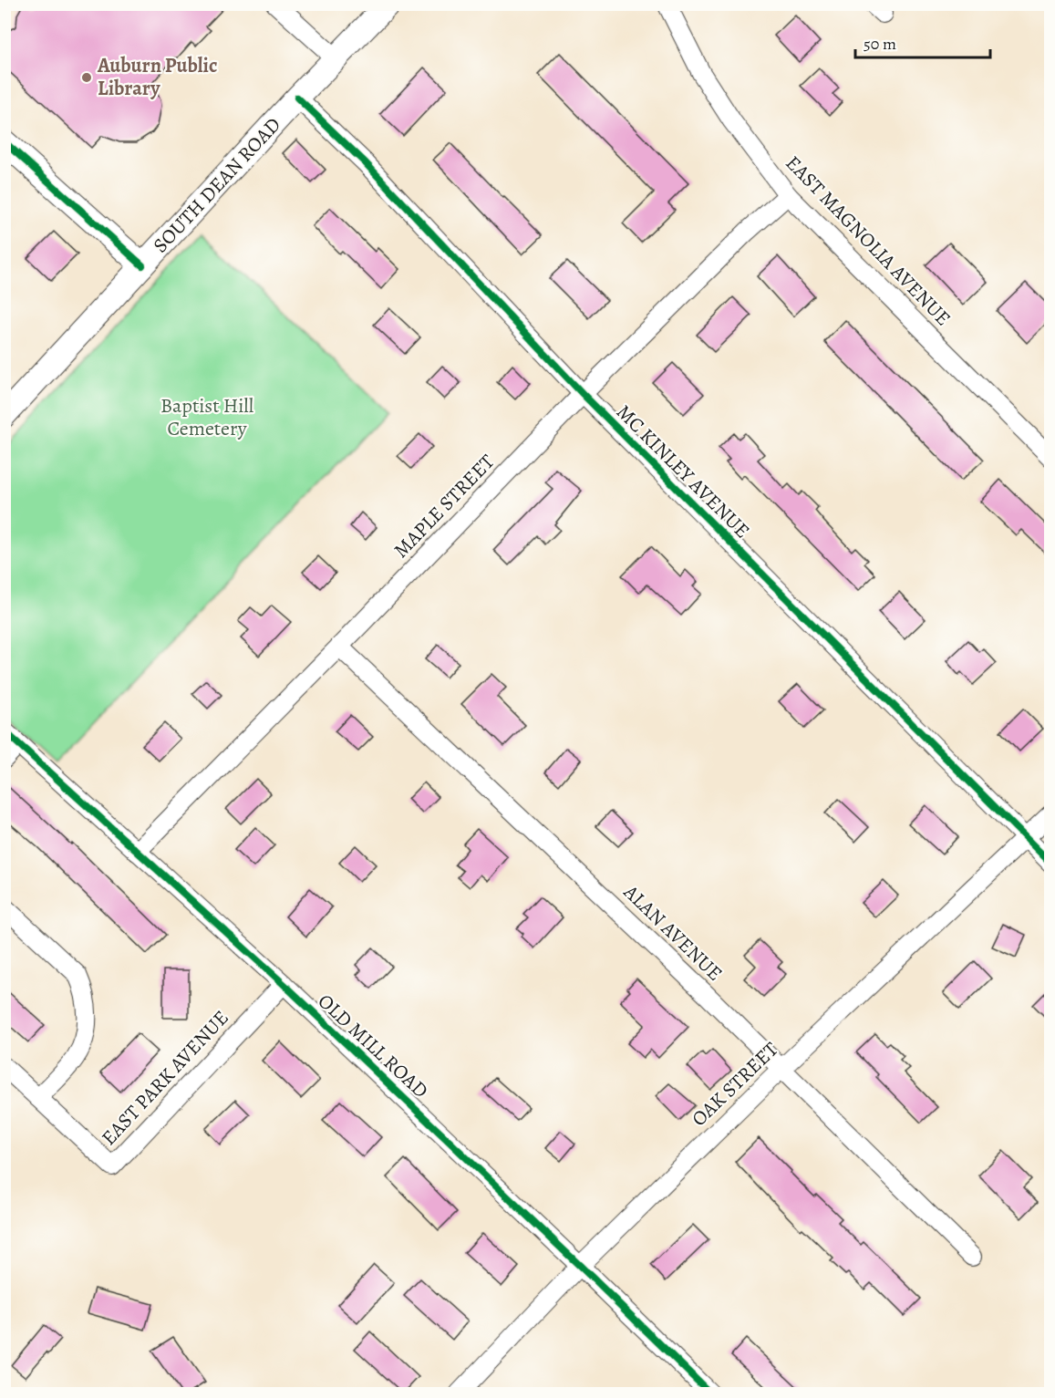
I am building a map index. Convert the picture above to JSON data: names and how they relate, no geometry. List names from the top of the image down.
{
  "streets": {
    "street": [
      "SOUTH DEAN ROAD",
      "EAST MAGNOLIA AVENUE",
      "MC KINLEY AVENUE",
      "MAPLE STREET",
      "ALAN AVENUE",
      "OLD MILL ROAD",
      "EAST PARK AVENUE",
      "OAK STREET"
    ]
  },
  "crossings": [
    ["SOUTH DEAN ROAD", "MC KINLEY AVENUE"],
    ["EAST MAGNOLIA AVENUE", "MAPLE STREET"],
    ["MC KINLEY AVENUE", "MAPLE STREET"],
    ["MC KINLEY AVENUE", "OAK STREET"],
    ["MAPLE STREET", "ALAN AVENUE"],
    ["MAPLE STREET", "OLD MILL ROAD"],
    ["ALAN AVENUE", "OAK STREET"],
    ["OLD MILL ROAD", "EAST PARK AVENUE"],
    ["OLD MILL ROAD", "OAK STREET"]
  ],
  "parks": ["Baptist Hill Cemetery"],
  "places": ["Auburn Public Library"],
  "scale_bar": "50 m"
}
